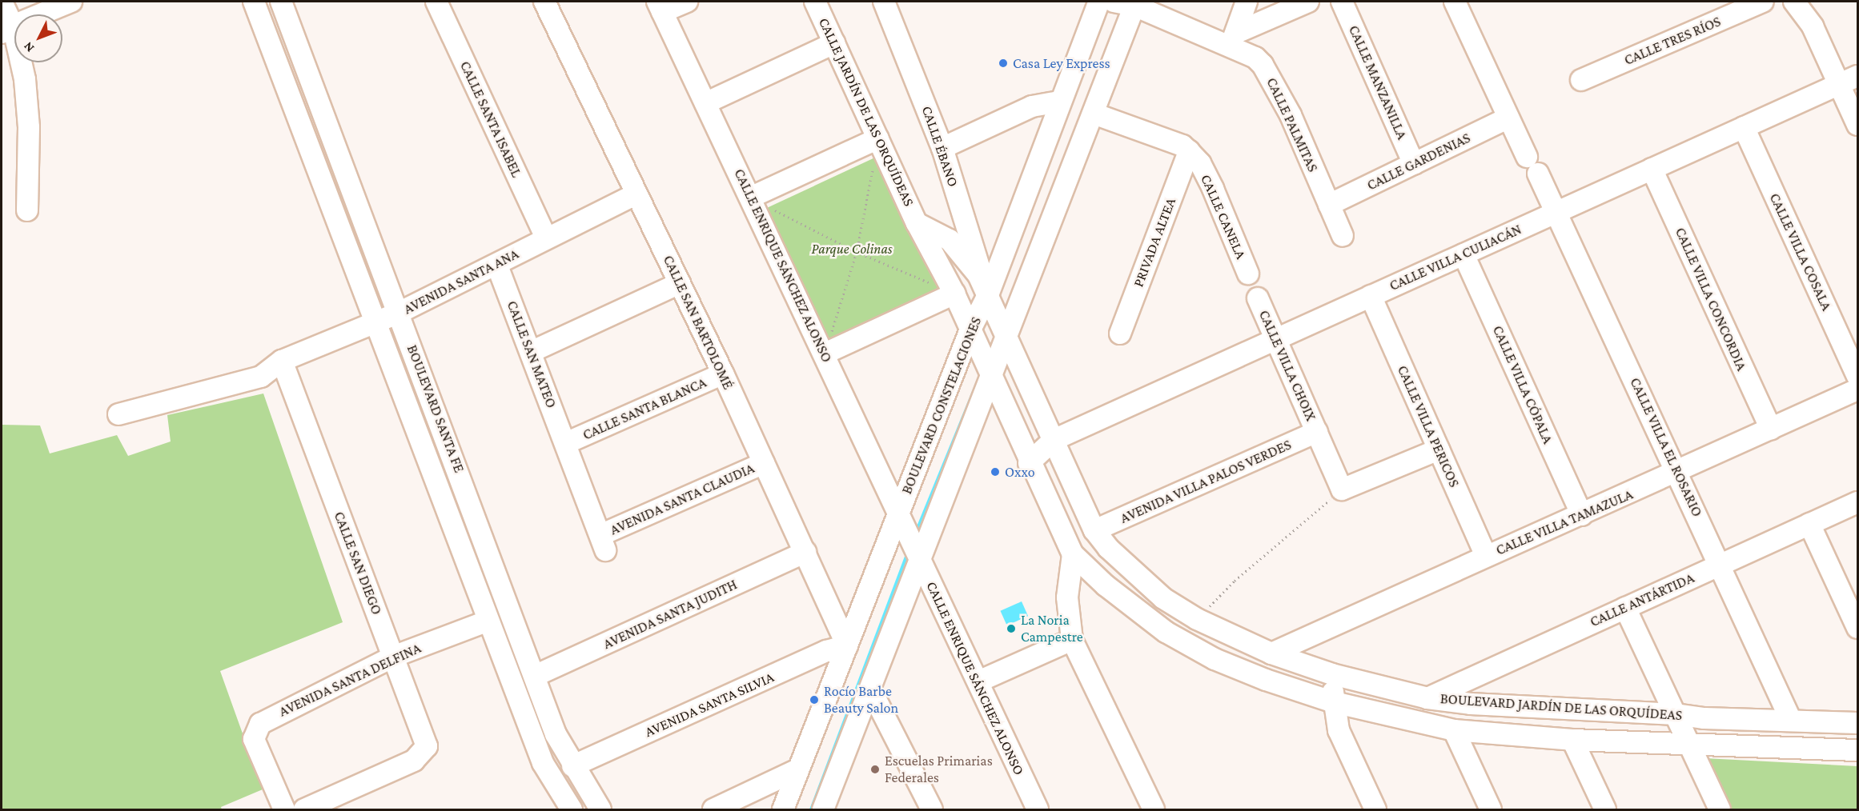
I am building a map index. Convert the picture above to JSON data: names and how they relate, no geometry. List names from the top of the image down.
{
  "streets": {
    "street": [
      "CALLE TRES RÍOS",
      "CALLE MANZANILLA",
      "CALLE JARDÍN DE LAS ORQUÍDEAS",
      "CALLE SANTA ISABEL",
      "CALLE PALMITAS",
      "CALLE ÉBANO",
      "CALLE GARDENIAS",
      "CALLE CANELA",
      "PRIVADA ALTEA",
      "CALLE VILLA COSALA",
      "CALLE VILLA CULIACÁN",
      "CALLE ENRIQUE SÁNCHEZ ALONSO",
      "AVENIDA SANTA ANA",
      "CALLE VILLA CONCORDIA",
      "CALLE SAN BARTOLOMÉ",
      "CALLE SAN MATEO",
      "CALLE VILLA CHOIX",
      "CALLE VILLA CÓPALA",
      "BOULEVARD CONSTELACIONES",
      "BOULEVARD SANTA FE",
      "CALLE SANTA BLANCA",
      "CALLE VILLA PERICOS",
      "CALLE VILLA EL ROSARIO",
      "AVENIDA VILLA PALOS VERDES",
      "AVENIDA SANTA CLAUDIA",
      "CALLE VILLA TAMAZULA",
      "CALLE SAN DIEGO",
      "CALLE ANTÁRTIDA",
      "AVENIDA SANTA JUDITH",
      "AVENIDA SANTA DELFINA",
      "AVENIDA SANTA SILVIA",
      "BOULEVARD JARDÍN DE LAS ORQUÍDEAS"
    ]
  },
  "crossings": [
    ["CALLE MANZANILLA", "CALLE GARDENIAS"],
    ["CALLE JARDÍN DE LAS ORQUÍDEAS", "CALLE ÉBANO"],
    ["CALLE JARDÍN DE LAS ORQUÍDEAS", "BOULEVARD CONSTELACIONES"],
    ["CALLE JARDÍN DE LAS ORQUÍDEAS", "BOULEVARD JARDÍN DE LAS ORQUÍDEAS"],
    ["CALLE SANTA ISABEL", "AVENIDA SANTA ANA"],
    ["CALLE PALMITAS", "CALLE GARDENIAS"],
    ["CALLE PALMITAS", "BOULEVARD CONSTELACIONES"],
    ["CALLE ÉBANO", "BOULEVARD CONSTELACIONES"],
    ["CALLE ÉBANO", "BOULEVARD JARDÍN DE LAS ORQUÍDEAS"],
    ["CALLE GARDENIAS", "CALLE VILLA EL ROSARIO"],
    ["CALLE CANELA", "PRIVADA ALTEA"],
    ["CALLE CANELA", "BOULEVARD CONSTELACIONES"],
    ["CALLE VILLA COSALA", "CALLE VILLA CULIACÁN"],
    ["CALLE VILLA CULIACÁN", "CALLE VILLA CONCORDIA"],
    ["CALLE VILLA CULIACÁN", "CALLE VILLA CHOIX"],
    ["CALLE VILLA CULIACÁN", "CALLE VILLA CÓPALA"],
    ["CALLE VILLA CULIACÁN", "CALLE VILLA PERICOS"],
    ["CALLE VILLA CULIACÁN", "CALLE VILLA EL ROSARIO"],
    ["CALLE VILLA CULIACÁN", "BOULEVARD JARDÍN DE LAS ORQUÍDEAS"],
    ["CALLE ENRIQUE SÁNCHEZ ALONSO", "BOULEVARD CONSTELACIONES"],
    ["AVENIDA SANTA ANA", "CALLE SAN BARTOLOMÉ"],
    ["AVENIDA SANTA ANA", "CALLE SAN MATEO"],
    ["AVENIDA SANTA ANA", "BOULEVARD SANTA FE"],
    ["AVENIDA SANTA ANA", "CALLE SAN DIEGO"],
    ["CALLE VILLA CONCORDIA", "CALLE VILLA TAMAZULA"],
    ["CALLE SAN BARTOLOMÉ", "BOULEVARD CONSTELACIONES"],
    ["CALLE SAN BARTOLOMÉ", "CALLE SANTA BLANCA"],
    ["CALLE SAN BARTOLOMÉ", "AVENIDA SANTA CLAUDIA"],
    ["CALLE SAN BARTOLOMÉ", "AVENIDA SANTA JUDITH"],
    ["CALLE SAN BARTOLOMÉ", "AVENIDA SANTA SILVIA"],
    ["CALLE SAN MATEO", "CALLE SANTA BLANCA"],
    ["CALLE SAN MATEO", "AVENIDA SANTA CLAUDIA"],
    ["CALLE VILLA CHOIX", "AVENIDA VILLA PALOS VERDES"],
    ["CALLE VILLA CÓPALA", "CALLE VILLA TAMAZULA"],
    ["BOULEVARD CONSTELACIONES", "AVENIDA SANTA SILVIA"],
    ["BOULEVARD CONSTELACIONES", "BOULEVARD JARDÍN DE LAS ORQUÍDEAS"],
    ["BOULEVARD SANTA FE", "AVENIDA SANTA JUDITH"],
    ["BOULEVARD SANTA FE", "AVENIDA SANTA DELFINA"],
    ["BOULEVARD SANTA FE", "AVENIDA SANTA SILVIA"],
    ["CALLE VILLA PERICOS", "CALLE VILLA TAMAZULA"],
    ["CALLE VILLA EL ROSARIO", "CALLE VILLA TAMAZULA"],
    ["CALLE VILLA EL ROSARIO", "CALLE ANTÁRTIDA"],
    ["CALLE VILLA EL ROSARIO", "BOULEVARD JARDÍN DE LAS ORQUÍDEAS"],
    ["AVENIDA VILLA PALOS VERDES", "BOULEVARD JARDÍN DE LAS ORQUÍDEAS"],
    ["CALLE VILLA TAMAZULA", "BOULEVARD JARDÍN DE LAS ORQUÍDEAS"],
    ["CALLE SAN DIEGO", "AVENIDA SANTA DELFINA"],
    ["CALLE ANTÁRTIDA", "BOULEVARD JARDÍN DE LAS ORQUÍDEAS"]
  ],
  "parks": ["Parque Colinas"],
  "places": [
    "Casa Ley Express",
    "Oxxo",
    "La Noria Campestre",
    "Rocío Barbe Beauty Salon",
    "Escuelas Primarias Federales"
  ],
  "north": "bottom left"
}
